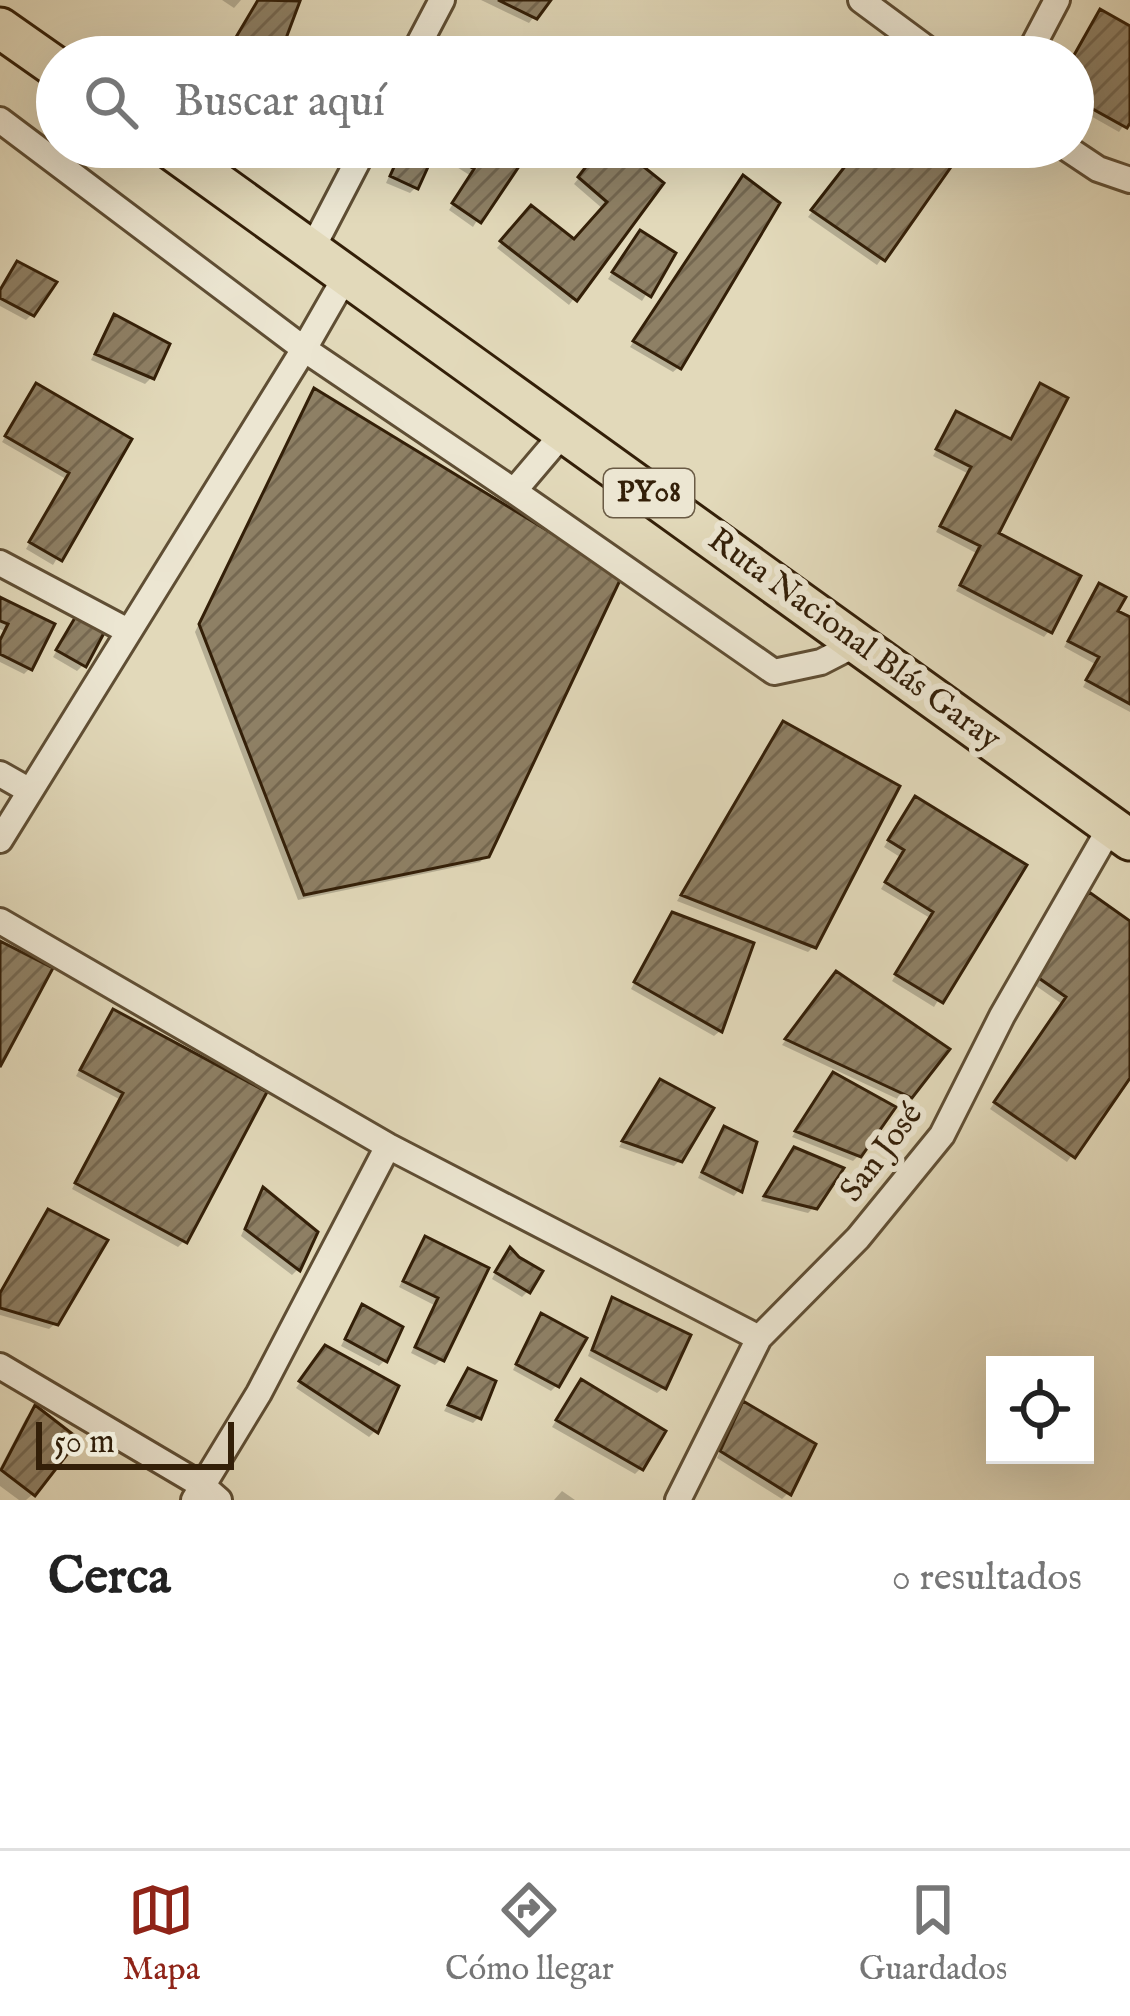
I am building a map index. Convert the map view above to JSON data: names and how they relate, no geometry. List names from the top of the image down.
{
  "streets": {
    "highway": ["PY08", "Ruta Nacional Blás Garay"],
    "street": ["San José"]
  },
  "crossings": [
    ["Ruta Nacional Blás Garay", "San José"]
  ],
  "scale_bar": "50 m",
  "page": {
    "search": "Buscar aquí",
    "scale": "50 m",
    "heading": ["Cerca", "0 resultados"],
    "nav": ["Mapa", "Cómo llegar", "Guardados"]
  }
}
